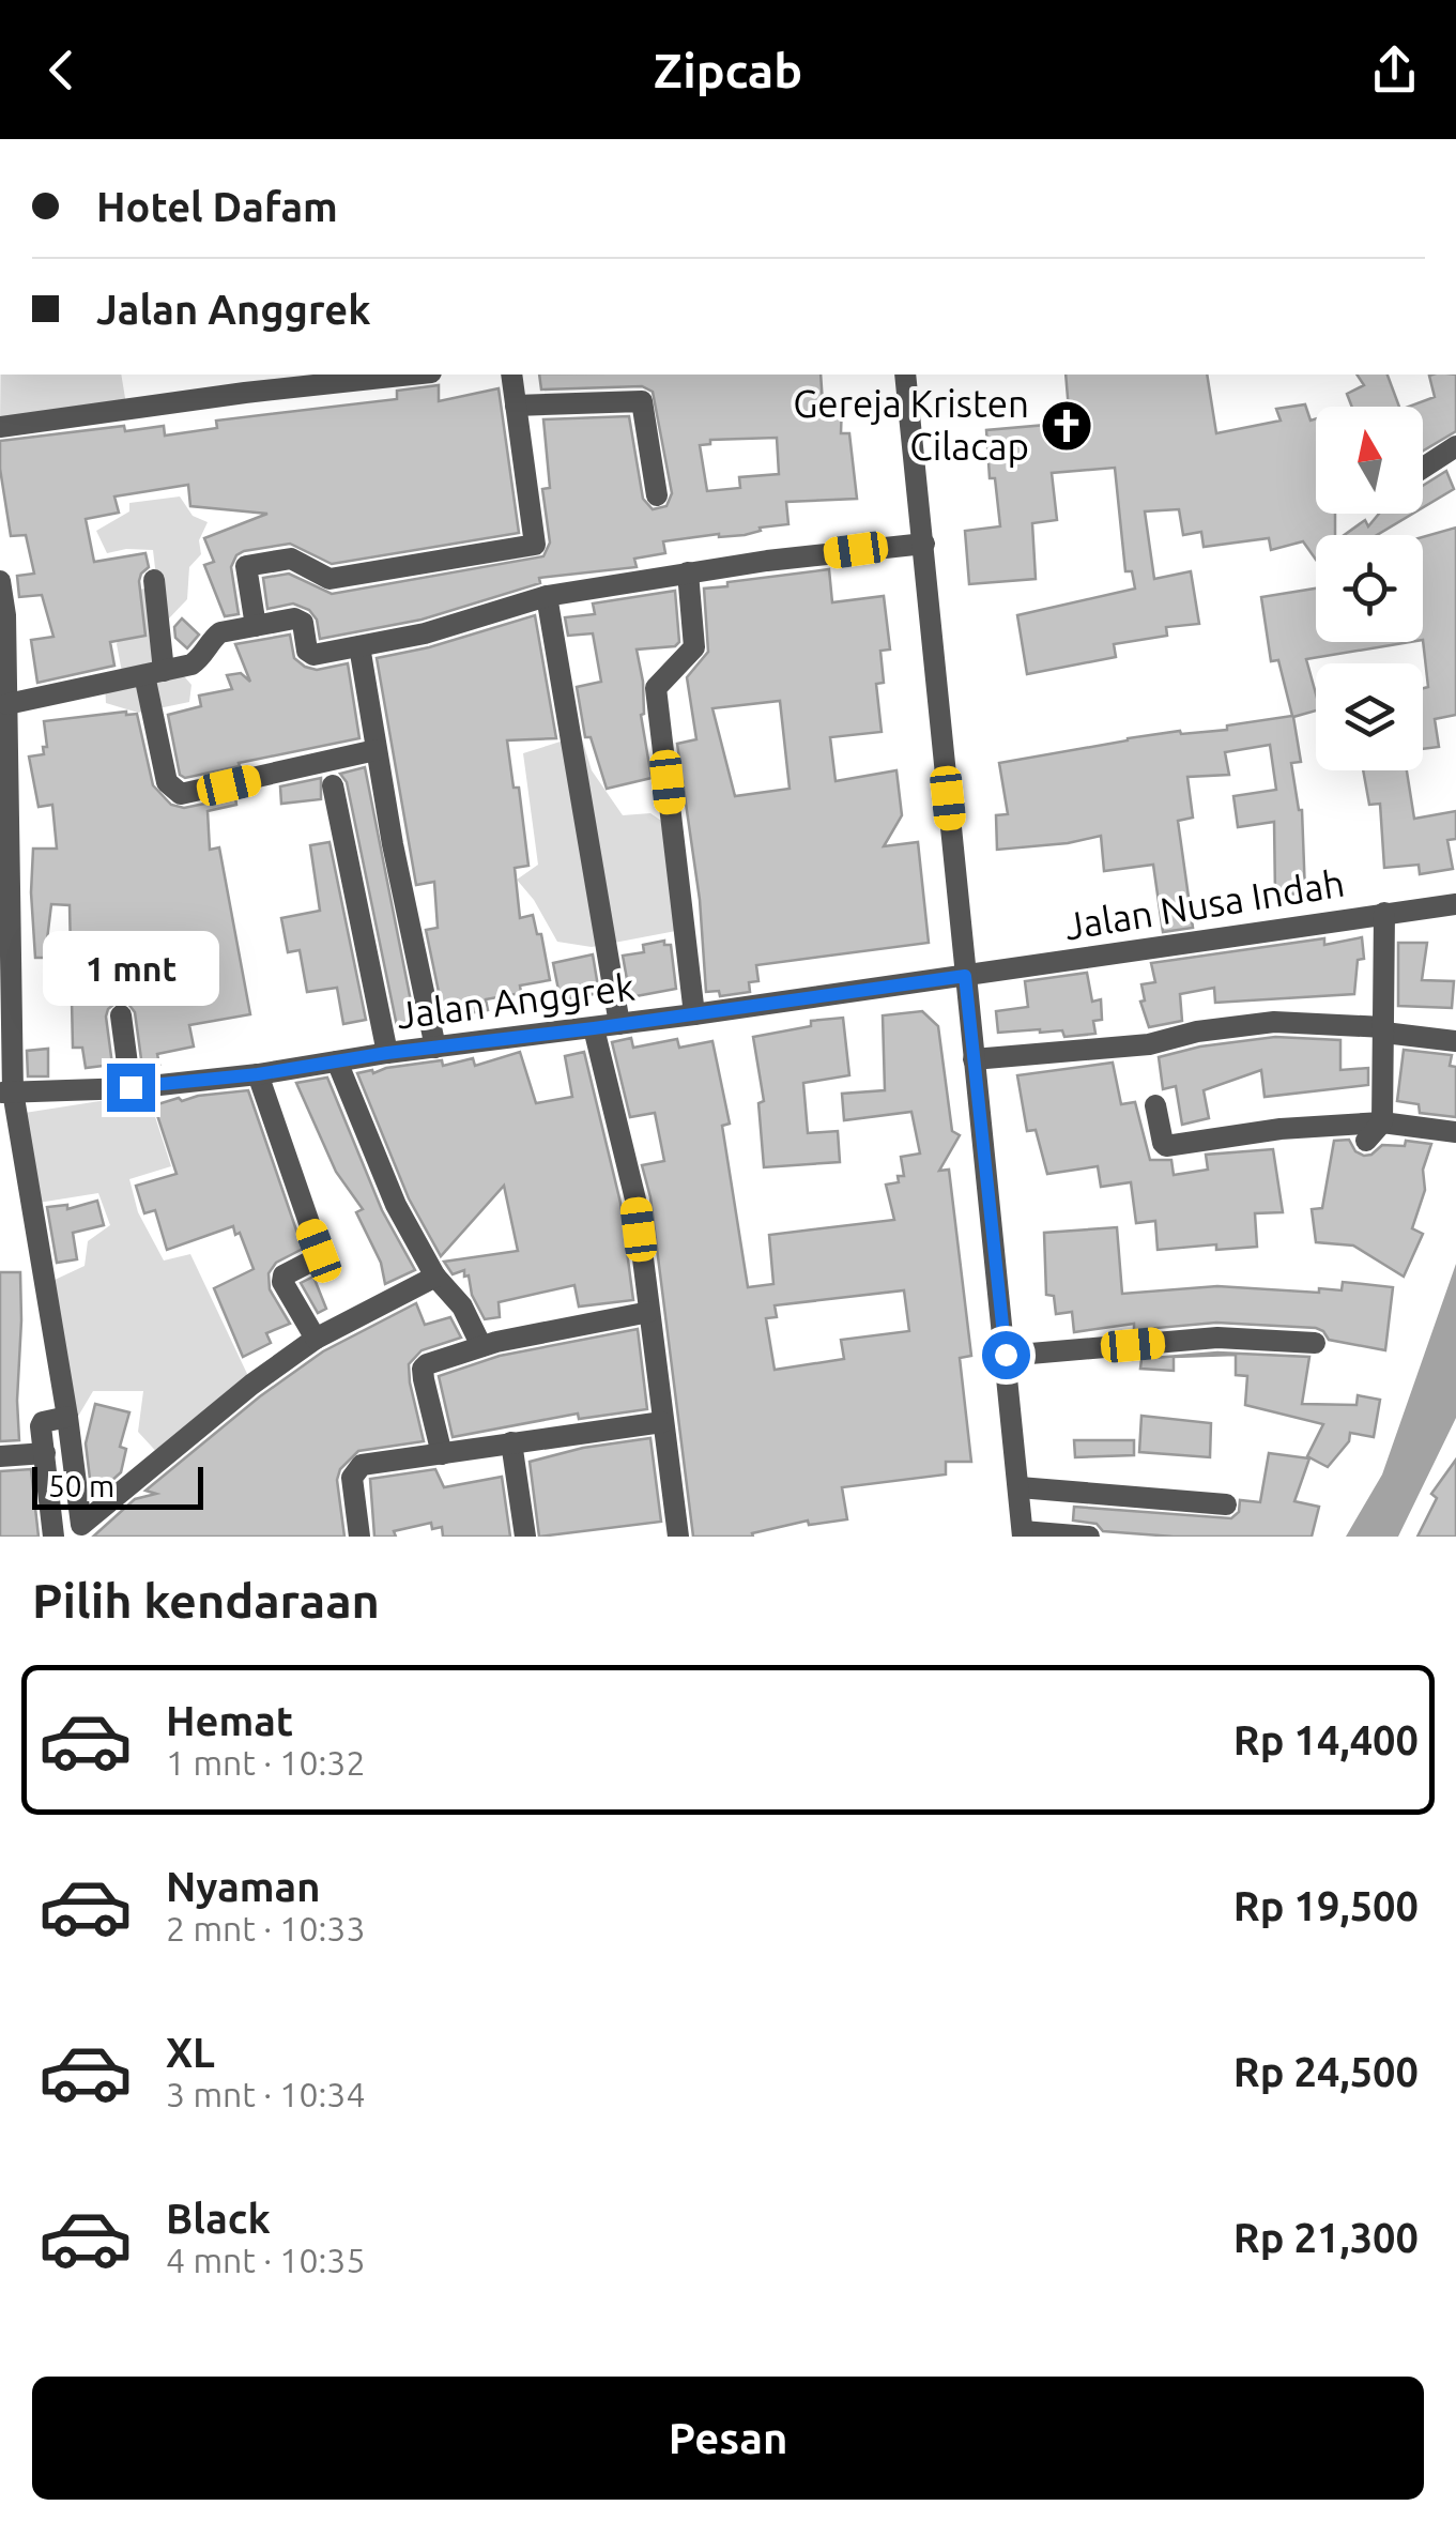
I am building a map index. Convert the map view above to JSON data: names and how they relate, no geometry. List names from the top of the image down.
{
  "streets": {
    "street": ["Jalan Nusa Indah", "Jalan Anggrek"]
  },
  "crossings": [
    ["Jalan Nusa Indah", "Jalan Anggrek"]
  ],
  "places": {
    "church": ["Gereja Kristen Cilacap"]
  },
  "scale_bar": "50 m",
  "north": "top",
  "page": {
    "header": "Zipcab",
    "banner": ["Hotel Dafam", "Jalan Anggrek"],
    "bubble": "1 mnt",
    "scale": "50 m",
    "heading": "Pilih kendaraan",
    "list": [
      {
        "name": "Hemat",
        "note": "1 mnt · 10:32",
        "value": "Rp 14,400"
      },
      {
        "name": "Nyaman",
        "note": "2 mnt · 10:33",
        "value": "Rp 19,500"
      },
      {
        "name": "XL",
        "note": "3 mnt · 10:34",
        "value": "Rp 24,500"
      },
      {
        "name": "Black",
        "note": "4 mnt · 10:35",
        "value": "Rp 21,300"
      }
    ],
    "buttons": "Pesan"
  }
}
